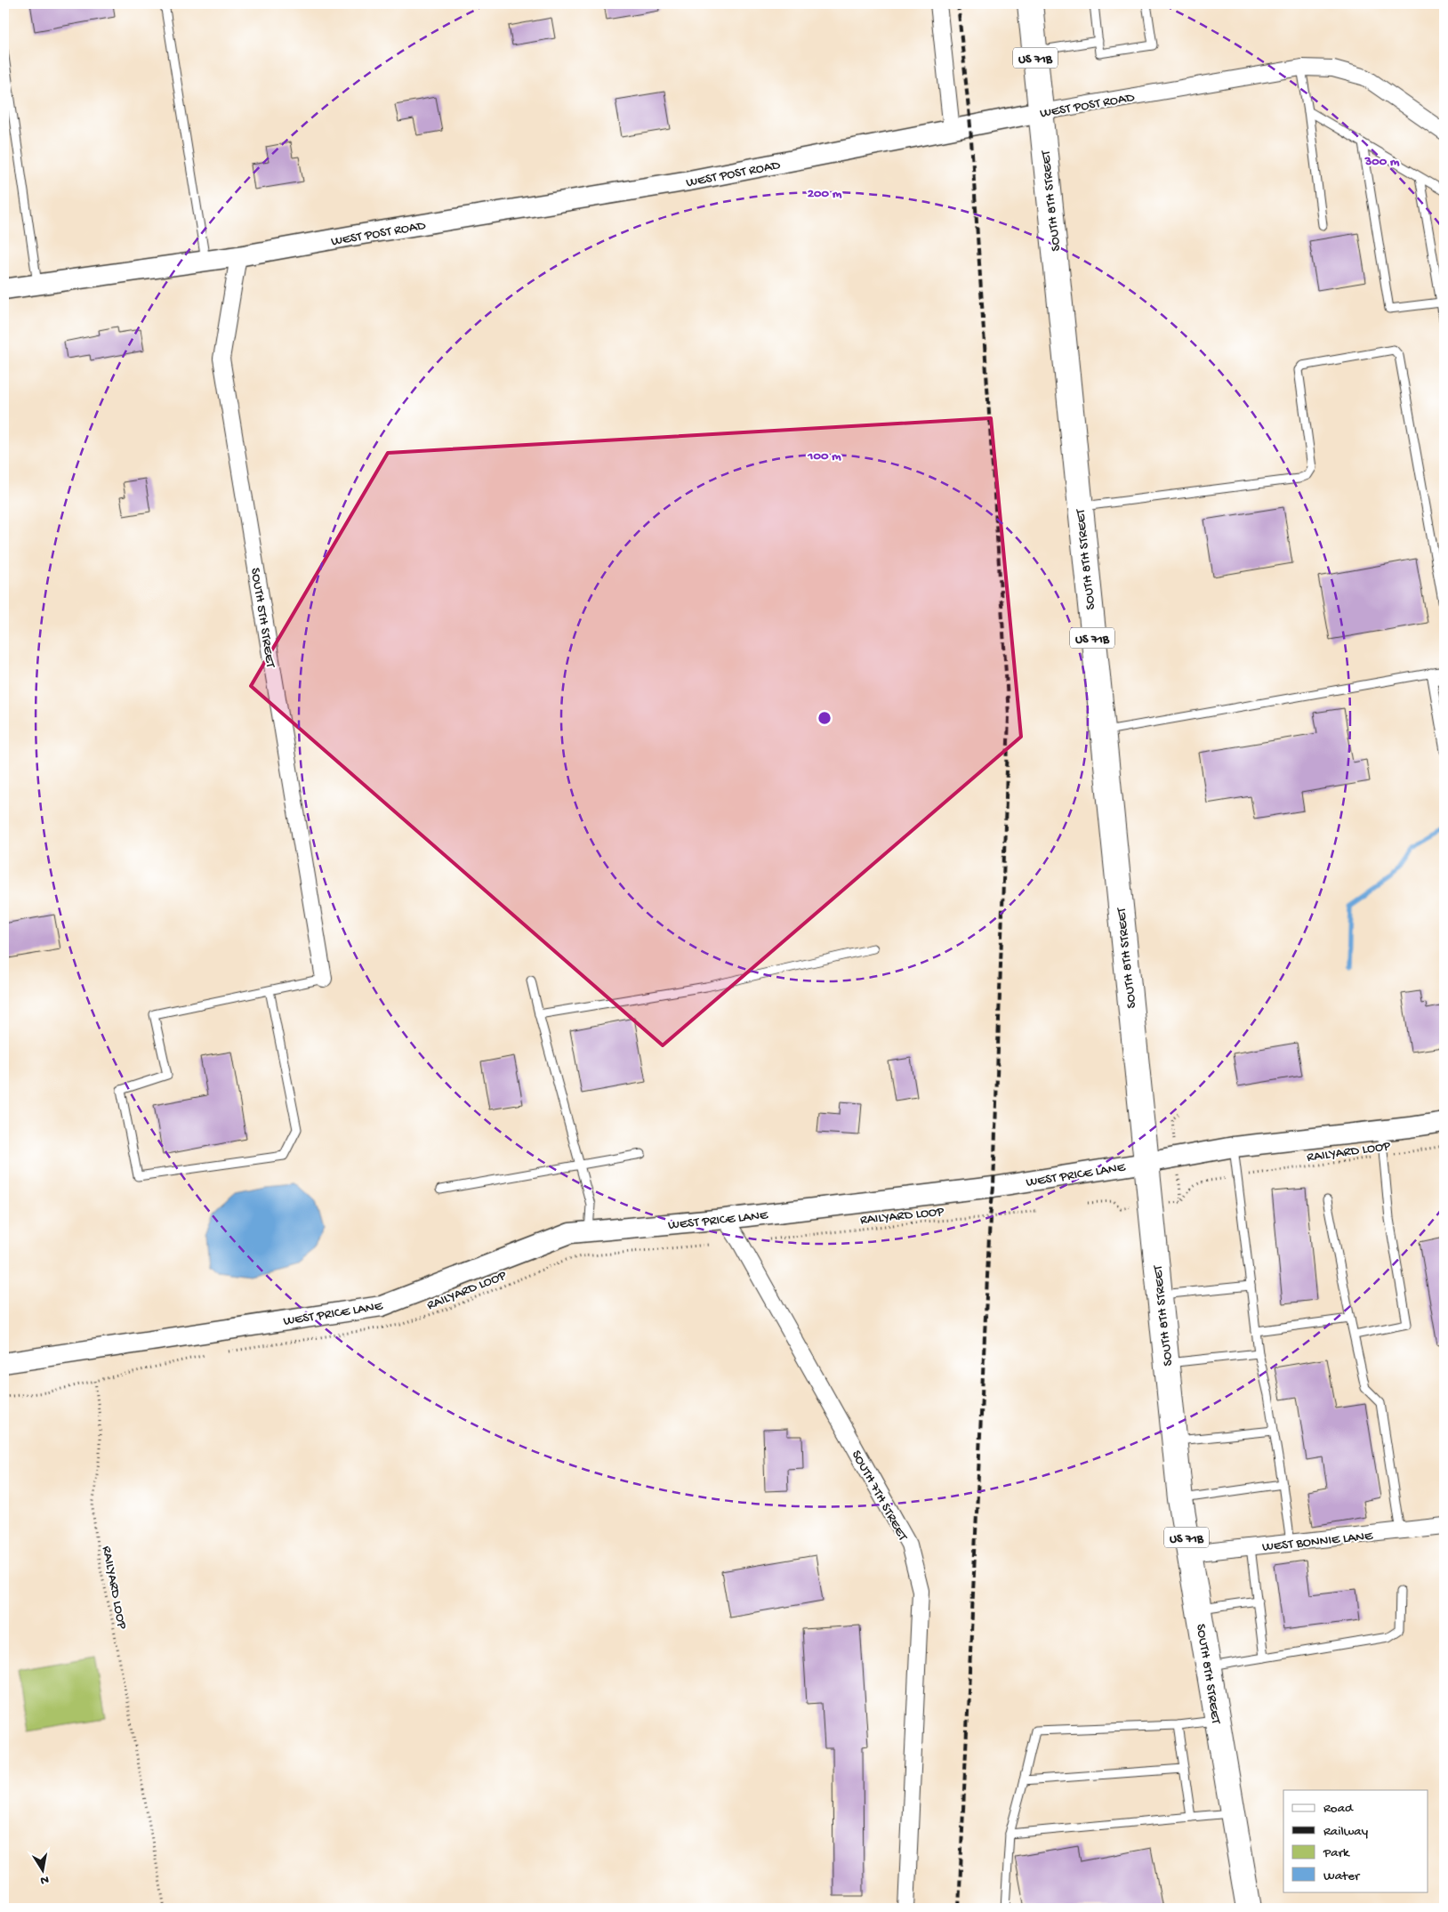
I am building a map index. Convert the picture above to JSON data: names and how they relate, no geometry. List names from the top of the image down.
{
  "streets": {
    "main road": ["US 71B", "SOUTH 8TH STREET"],
    "street": [
      "WEST POST ROAD",
      "SOUTH 5TH STREET",
      "WEST PRICE LANE",
      "SOUTH 7TH STREET",
      "WEST BONNIE LANE"
    ],
    "path": ["RAILYARD LOOP"]
  },
  "crossings": [
    ["WEST POST ROAD", "SOUTH 8TH STREET"],
    ["WEST POST ROAD", "SOUTH 5TH STREET"],
    ["SOUTH 8TH STREET", "WEST PRICE LANE"],
    ["SOUTH 8TH STREET", "WEST BONNIE LANE"],
    ["WEST PRICE LANE", "SOUTH 7TH STREET"]
  ],
  "legend": [
    "Road",
    "Railway",
    "Park",
    "Water"
  ],
  "north": "bottom",
  "rings": ["300 m", "200 m", "100 m"]
}
